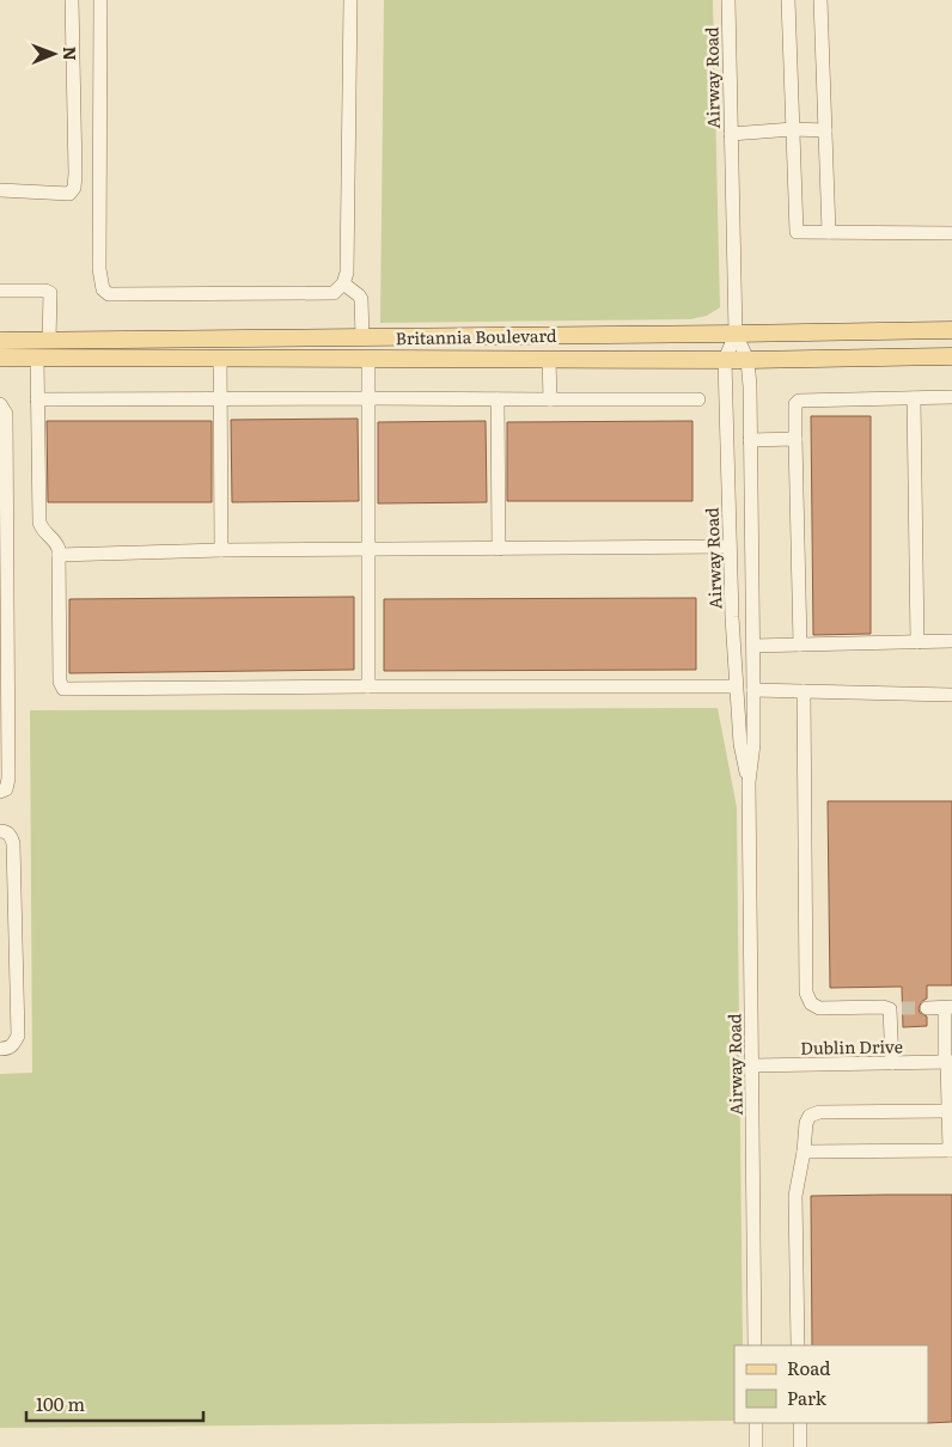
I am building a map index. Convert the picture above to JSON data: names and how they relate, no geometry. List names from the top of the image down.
{
  "streets": {
    "main road": ["Britannia Boulevard"],
    "street": ["Airway Road", "Dublin Drive"]
  },
  "crossings": [
    ["Airway Road", "Britannia Boulevard"],
    ["Airway Road", "Dublin Drive"]
  ],
  "legend": ["Road", "Park"],
  "scale_bar": "100 m",
  "north": "right"
}
